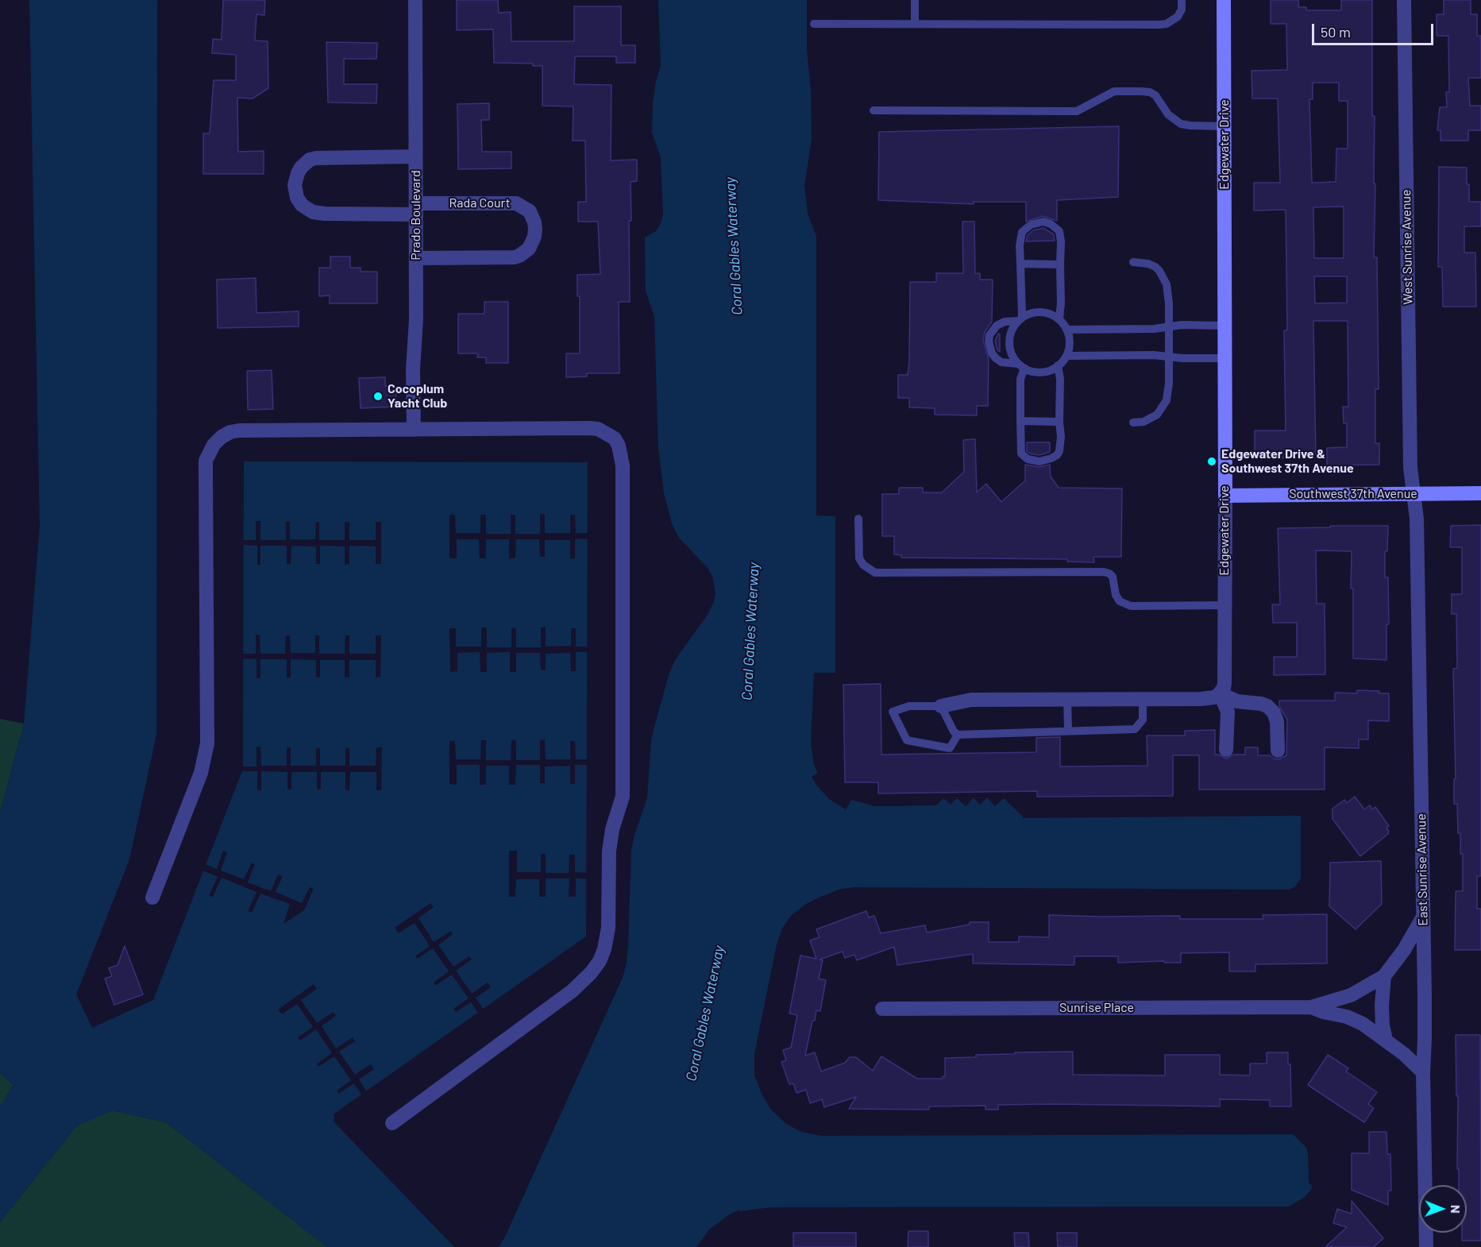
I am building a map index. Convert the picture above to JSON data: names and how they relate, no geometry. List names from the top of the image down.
{
  "streets": {
    "street": [
      "Edgewater Drive",
      "Rada Court",
      "Prado Boulevard",
      "West Sunrise Avenue",
      "Southwest 37th Avenue",
      "East Sunrise Avenue",
      "Sunrise Place"
    ]
  },
  "crossings": [
    ["Edgewater Drive", "Southwest 37th Avenue"],
    ["Rada Court", "Prado Boulevard"],
    ["West Sunrise Avenue", "Southwest 37th Avenue"],
    ["West Sunrise Avenue", "East Sunrise Avenue"],
    ["Southwest 37th Avenue", "East Sunrise Avenue"],
    ["East Sunrise Avenue", "Sunrise Place"]
  ],
  "water": ["Coral Gables Waterway"],
  "places": ["Cocoplum Yacht Club", "Edgewater Drive & Southwest 37th Avenue"],
  "scale_bar": "50 m",
  "north": "right"
}
